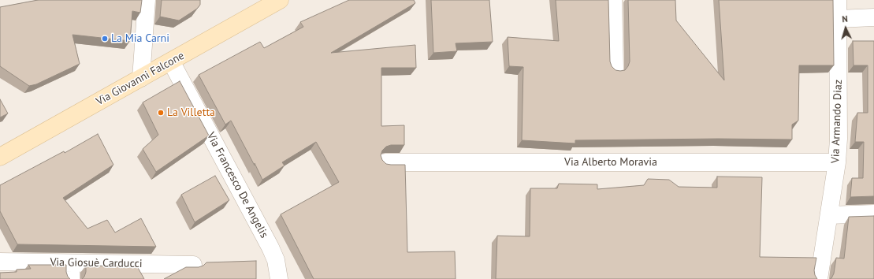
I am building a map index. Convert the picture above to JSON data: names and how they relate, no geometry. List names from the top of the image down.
{
  "streets": {
    "main road": ["Via Giovanni Falcone"],
    "street": [
      "Via Armando Diaz",
      "Via Alberto Moravia",
      "Via Francesco De Angelis",
      "Via Giosuè Carducci"
    ]
  },
  "crossings": [
    ["Via Giovanni Falcone", "Via Francesco De Angelis"],
    ["Via Armando Diaz", "Via Alberto Moravia"]
  ],
  "places": ["La Mia Carni", "La Villetta"],
  "north": "top"
}
